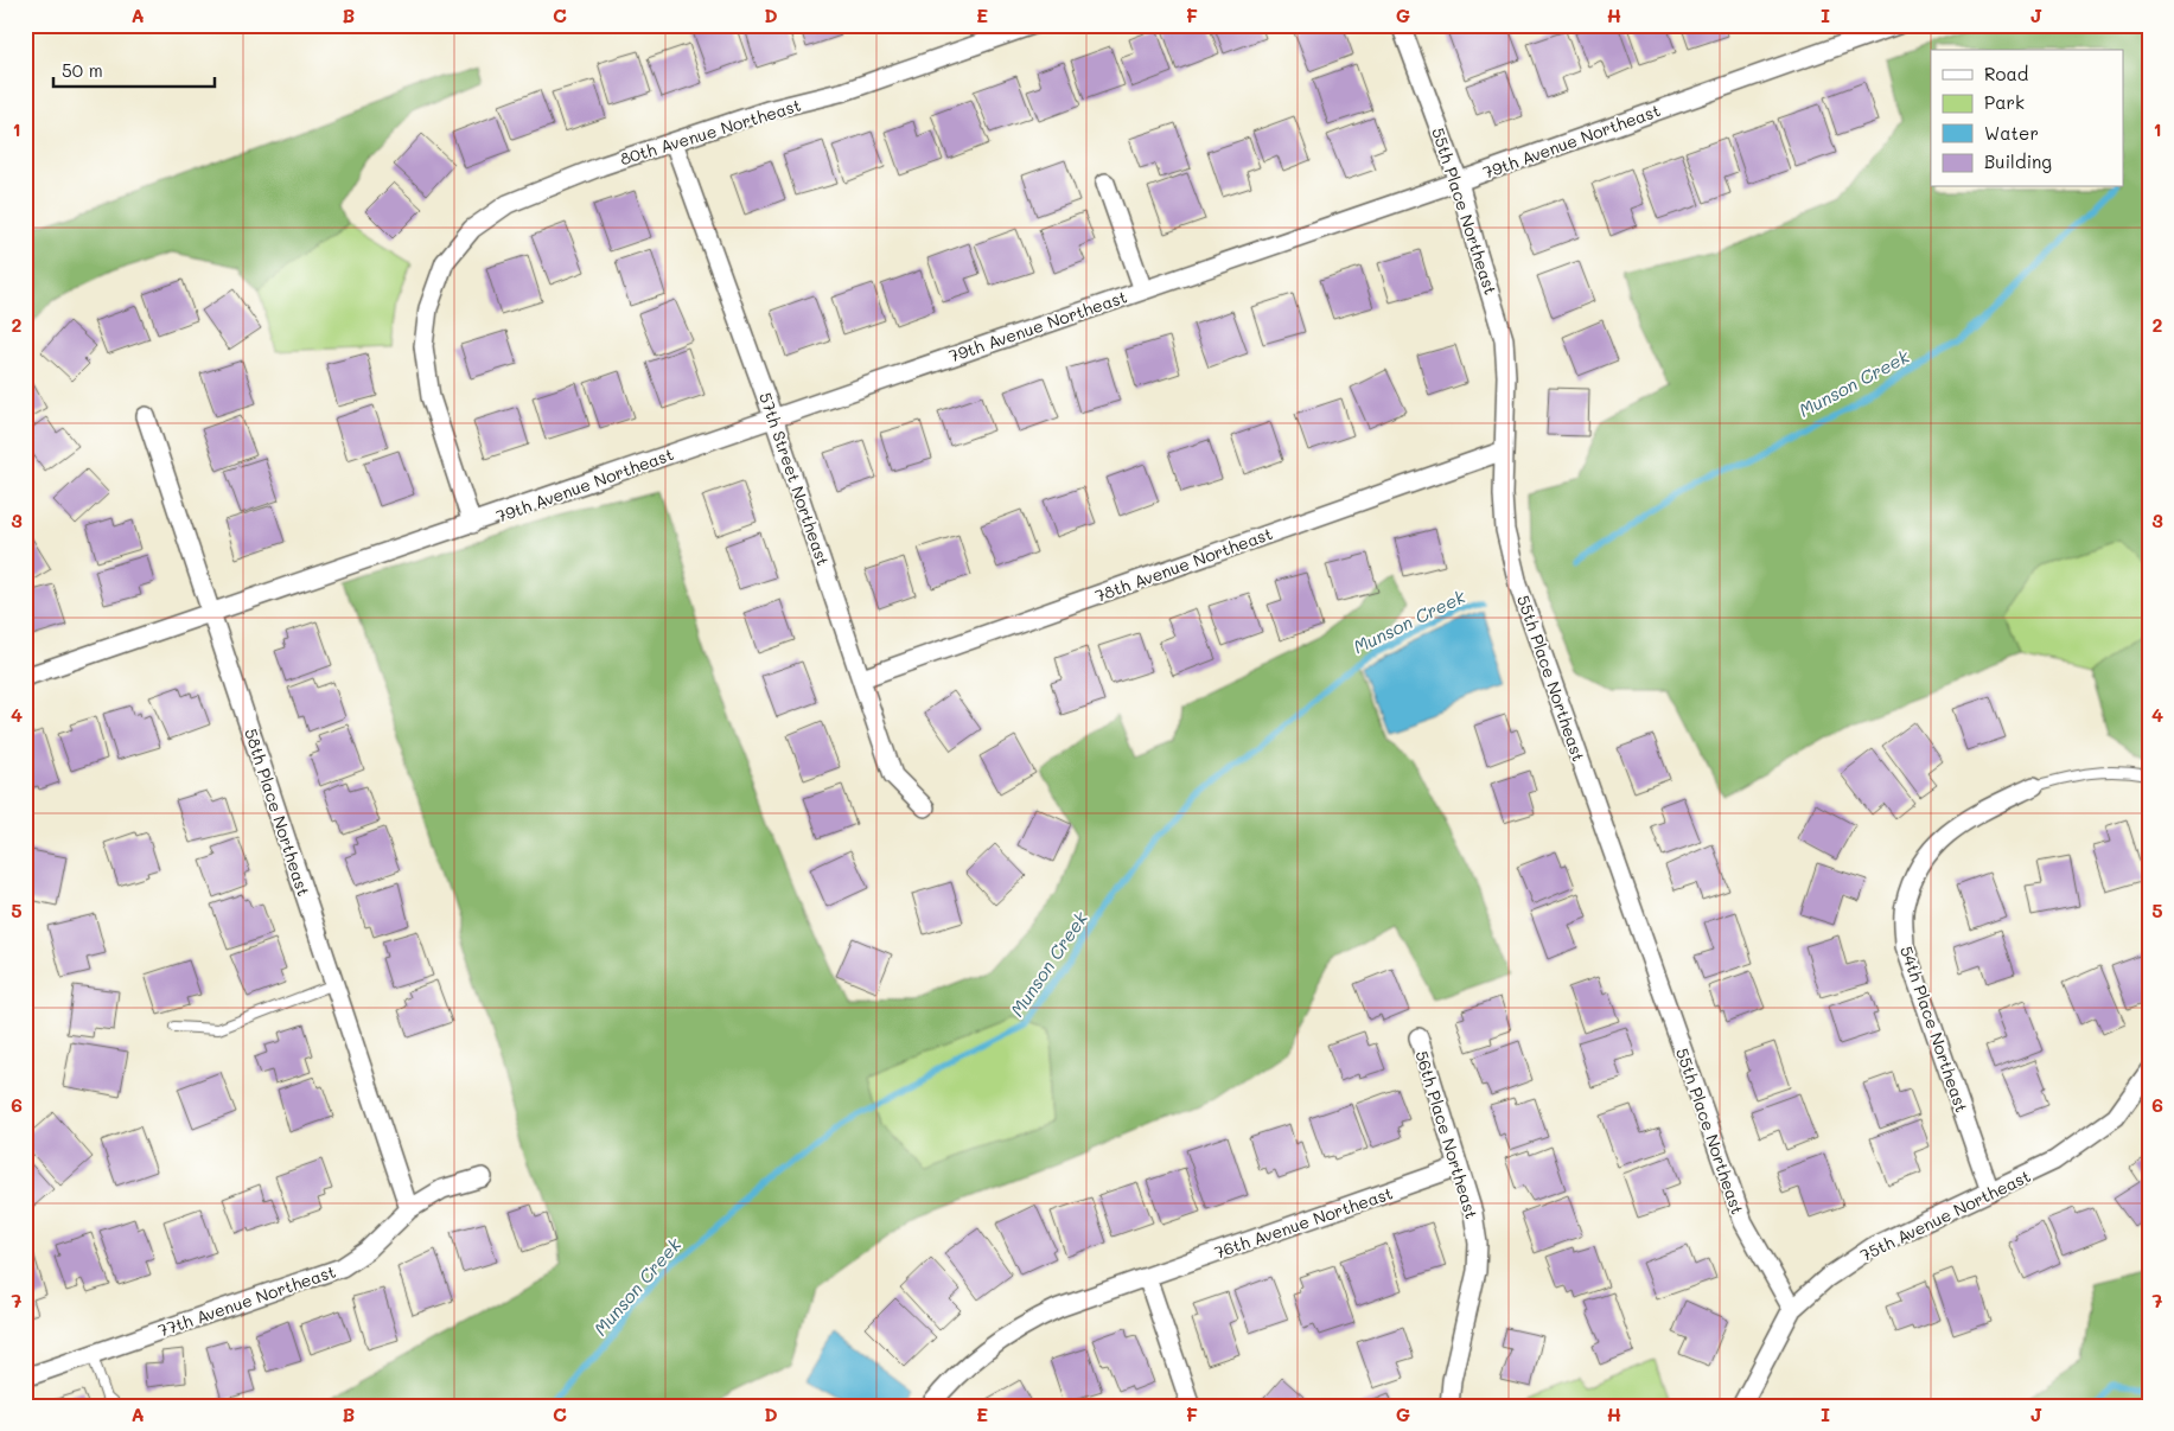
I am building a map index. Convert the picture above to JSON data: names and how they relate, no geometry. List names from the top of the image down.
{
  "streets": {
    "street": [
      "80th Avenue Northeast",
      "79th Avenue Northeast",
      "55th Place Northeast",
      "57th Street Northeast",
      "78th Avenue Northeast",
      "58th Place Northeast",
      "54th Place Northeast",
      "56th Place Northeast",
      "75th Avenue Northeast",
      "76th Avenue Northeast",
      "77th Avenue Northeast"
    ]
  },
  "crossings": [
    ["80th Avenue Northeast", "79th Avenue Northeast"],
    ["80th Avenue Northeast", "57th Street Northeast"],
    ["79th Avenue Northeast", "55th Place Northeast"],
    ["79th Avenue Northeast", "57th Street Northeast"],
    ["79th Avenue Northeast", "58th Place Northeast"],
    ["55th Place Northeast", "78th Avenue Northeast"],
    ["55th Place Northeast", "75th Avenue Northeast"],
    ["57th Street Northeast", "78th Avenue Northeast"],
    ["58th Place Northeast", "77th Avenue Northeast"],
    ["54th Place Northeast", "75th Avenue Northeast"],
    ["56th Place Northeast", "76th Avenue Northeast"]
  ],
  "water": ["Munson Creek"],
  "legend": [
    "Road",
    "Park",
    "Water",
    "Building"
  ],
  "scale_bar": "50 m",
  "grid": {
    "columns": [
      "A",
      "B",
      "C",
      "D",
      "E",
      "F",
      "G",
      "H",
      "I",
      "J"
    ],
    "rows": [
      "1",
      "2",
      "3",
      "4",
      "5",
      "6",
      "7"
    ]
  }
}
